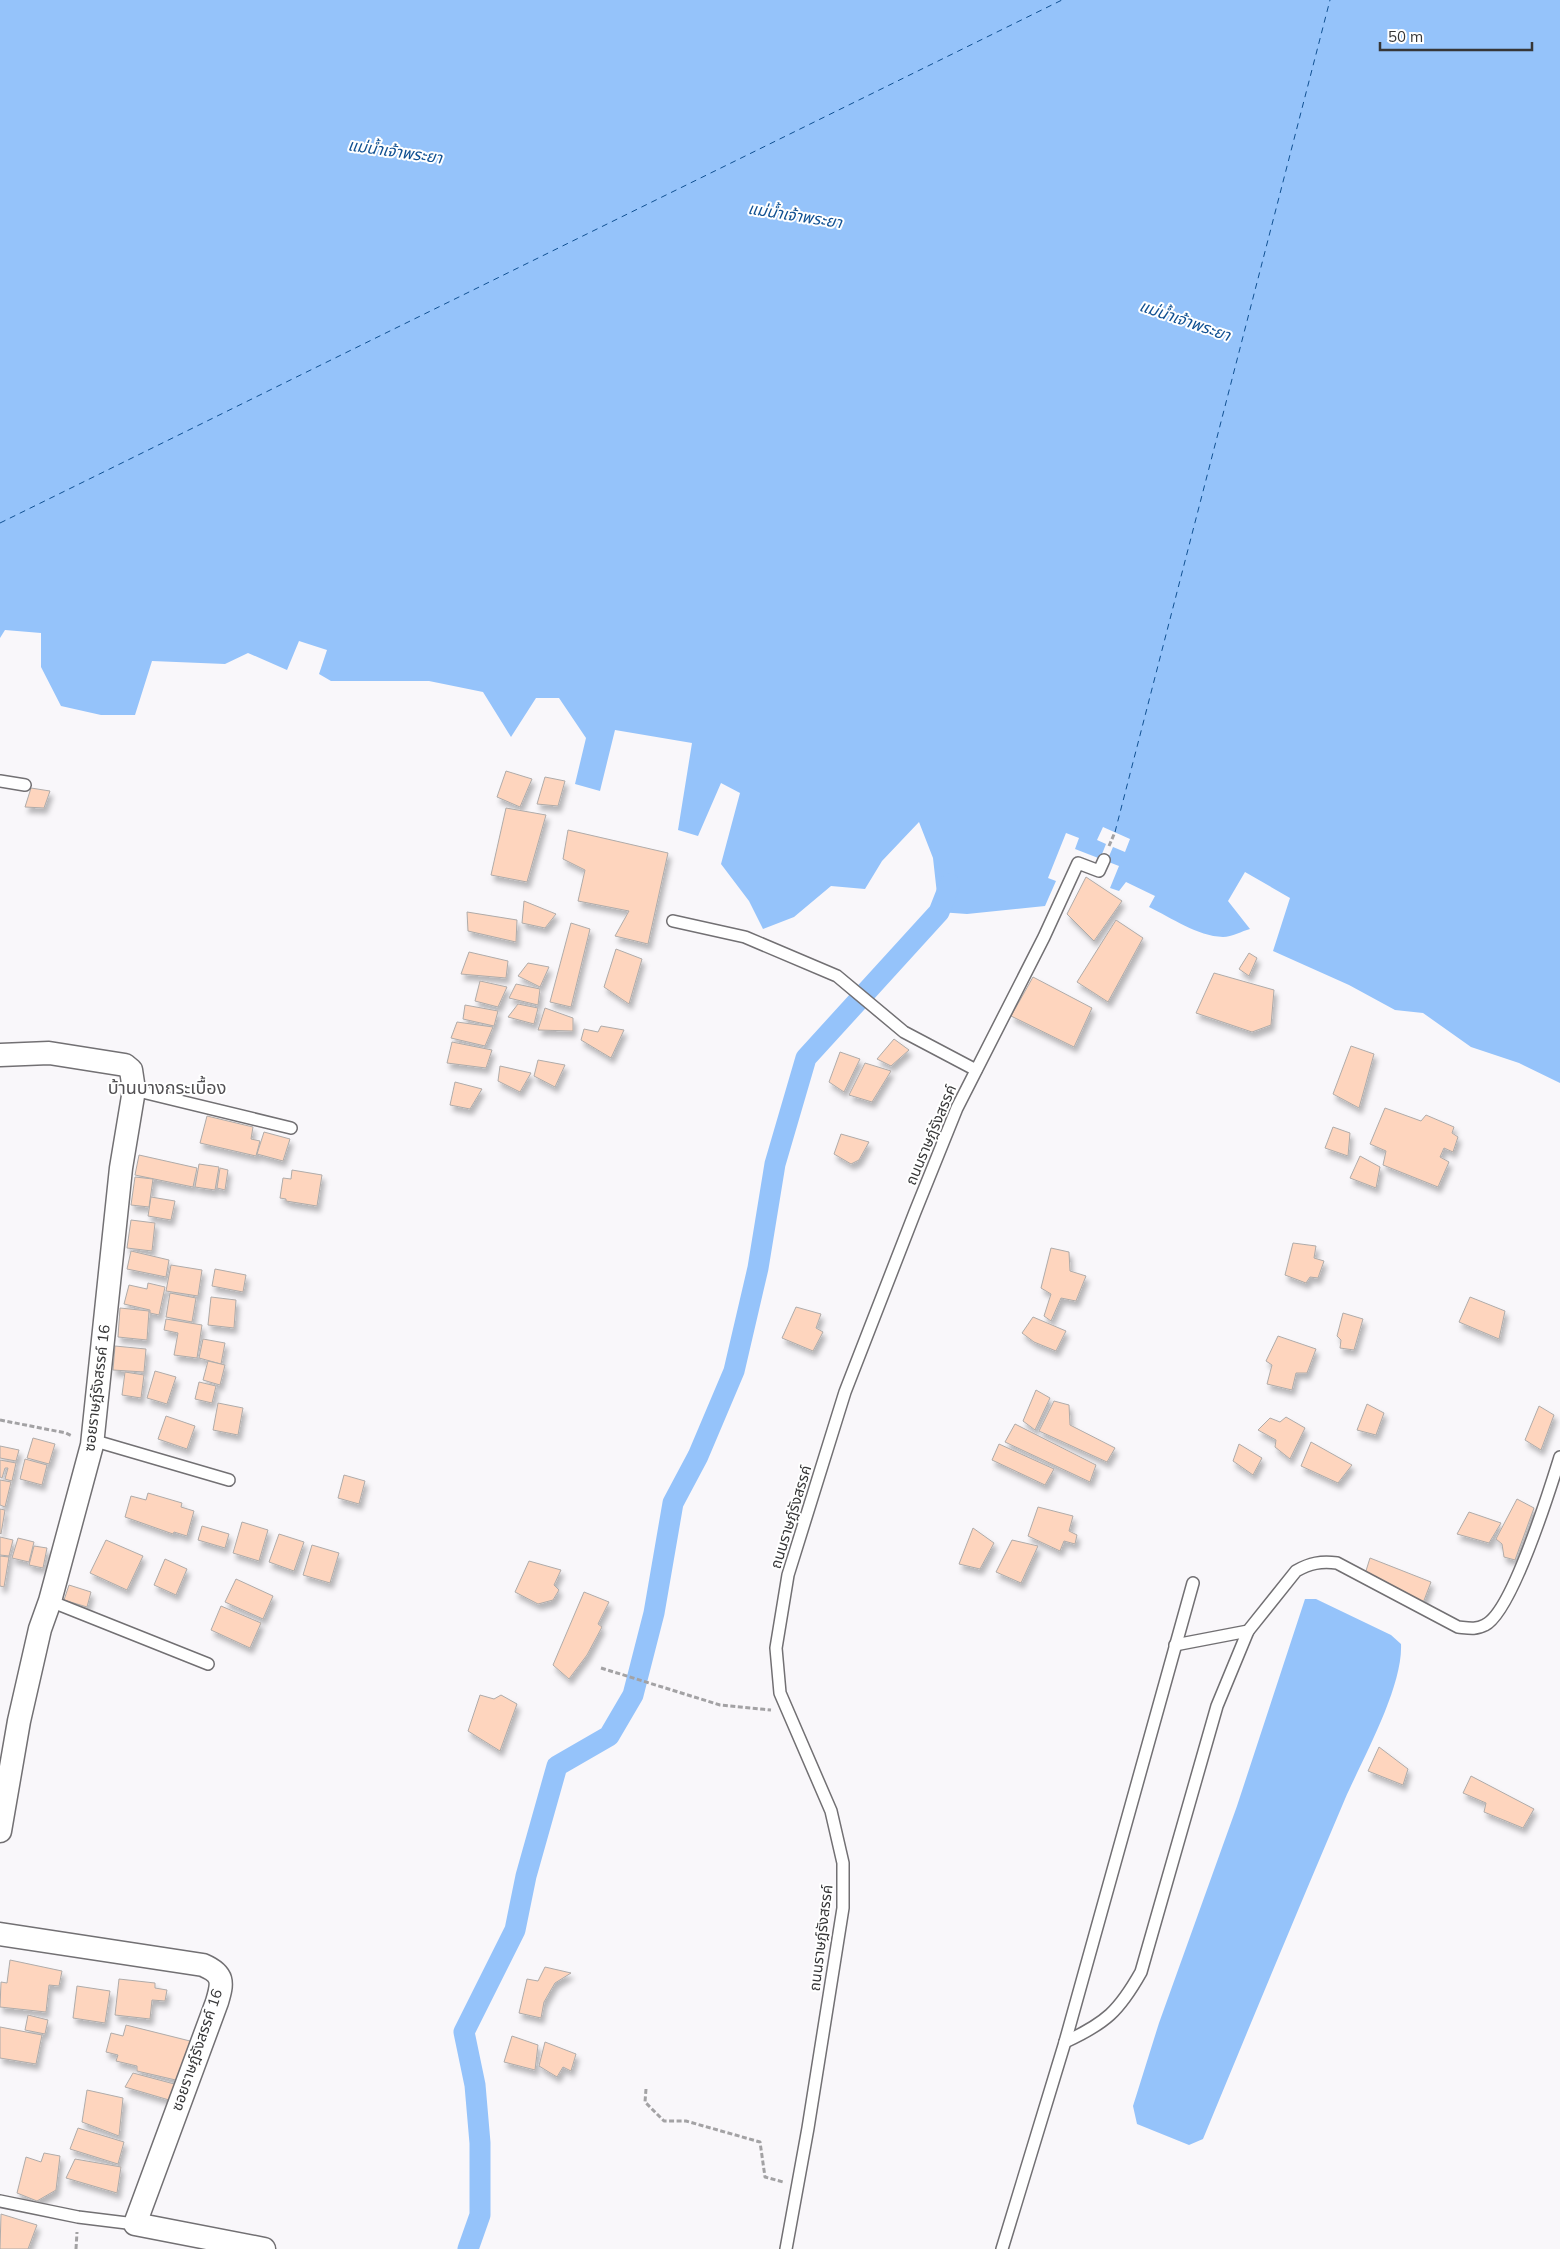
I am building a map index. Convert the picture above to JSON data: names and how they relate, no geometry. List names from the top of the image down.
{
  "streets": {
    "street": ["ซอยราษฎ์รังสรรค์ 16"],
    "lane": ["ถนนราษฎ์รังสรรค์"]
  },
  "districts": ["บ้านบางกระเบื้อง"],
  "water": ["แม่น้ำเจ้าพระยา"],
  "scale_bar": "50 m"
}
